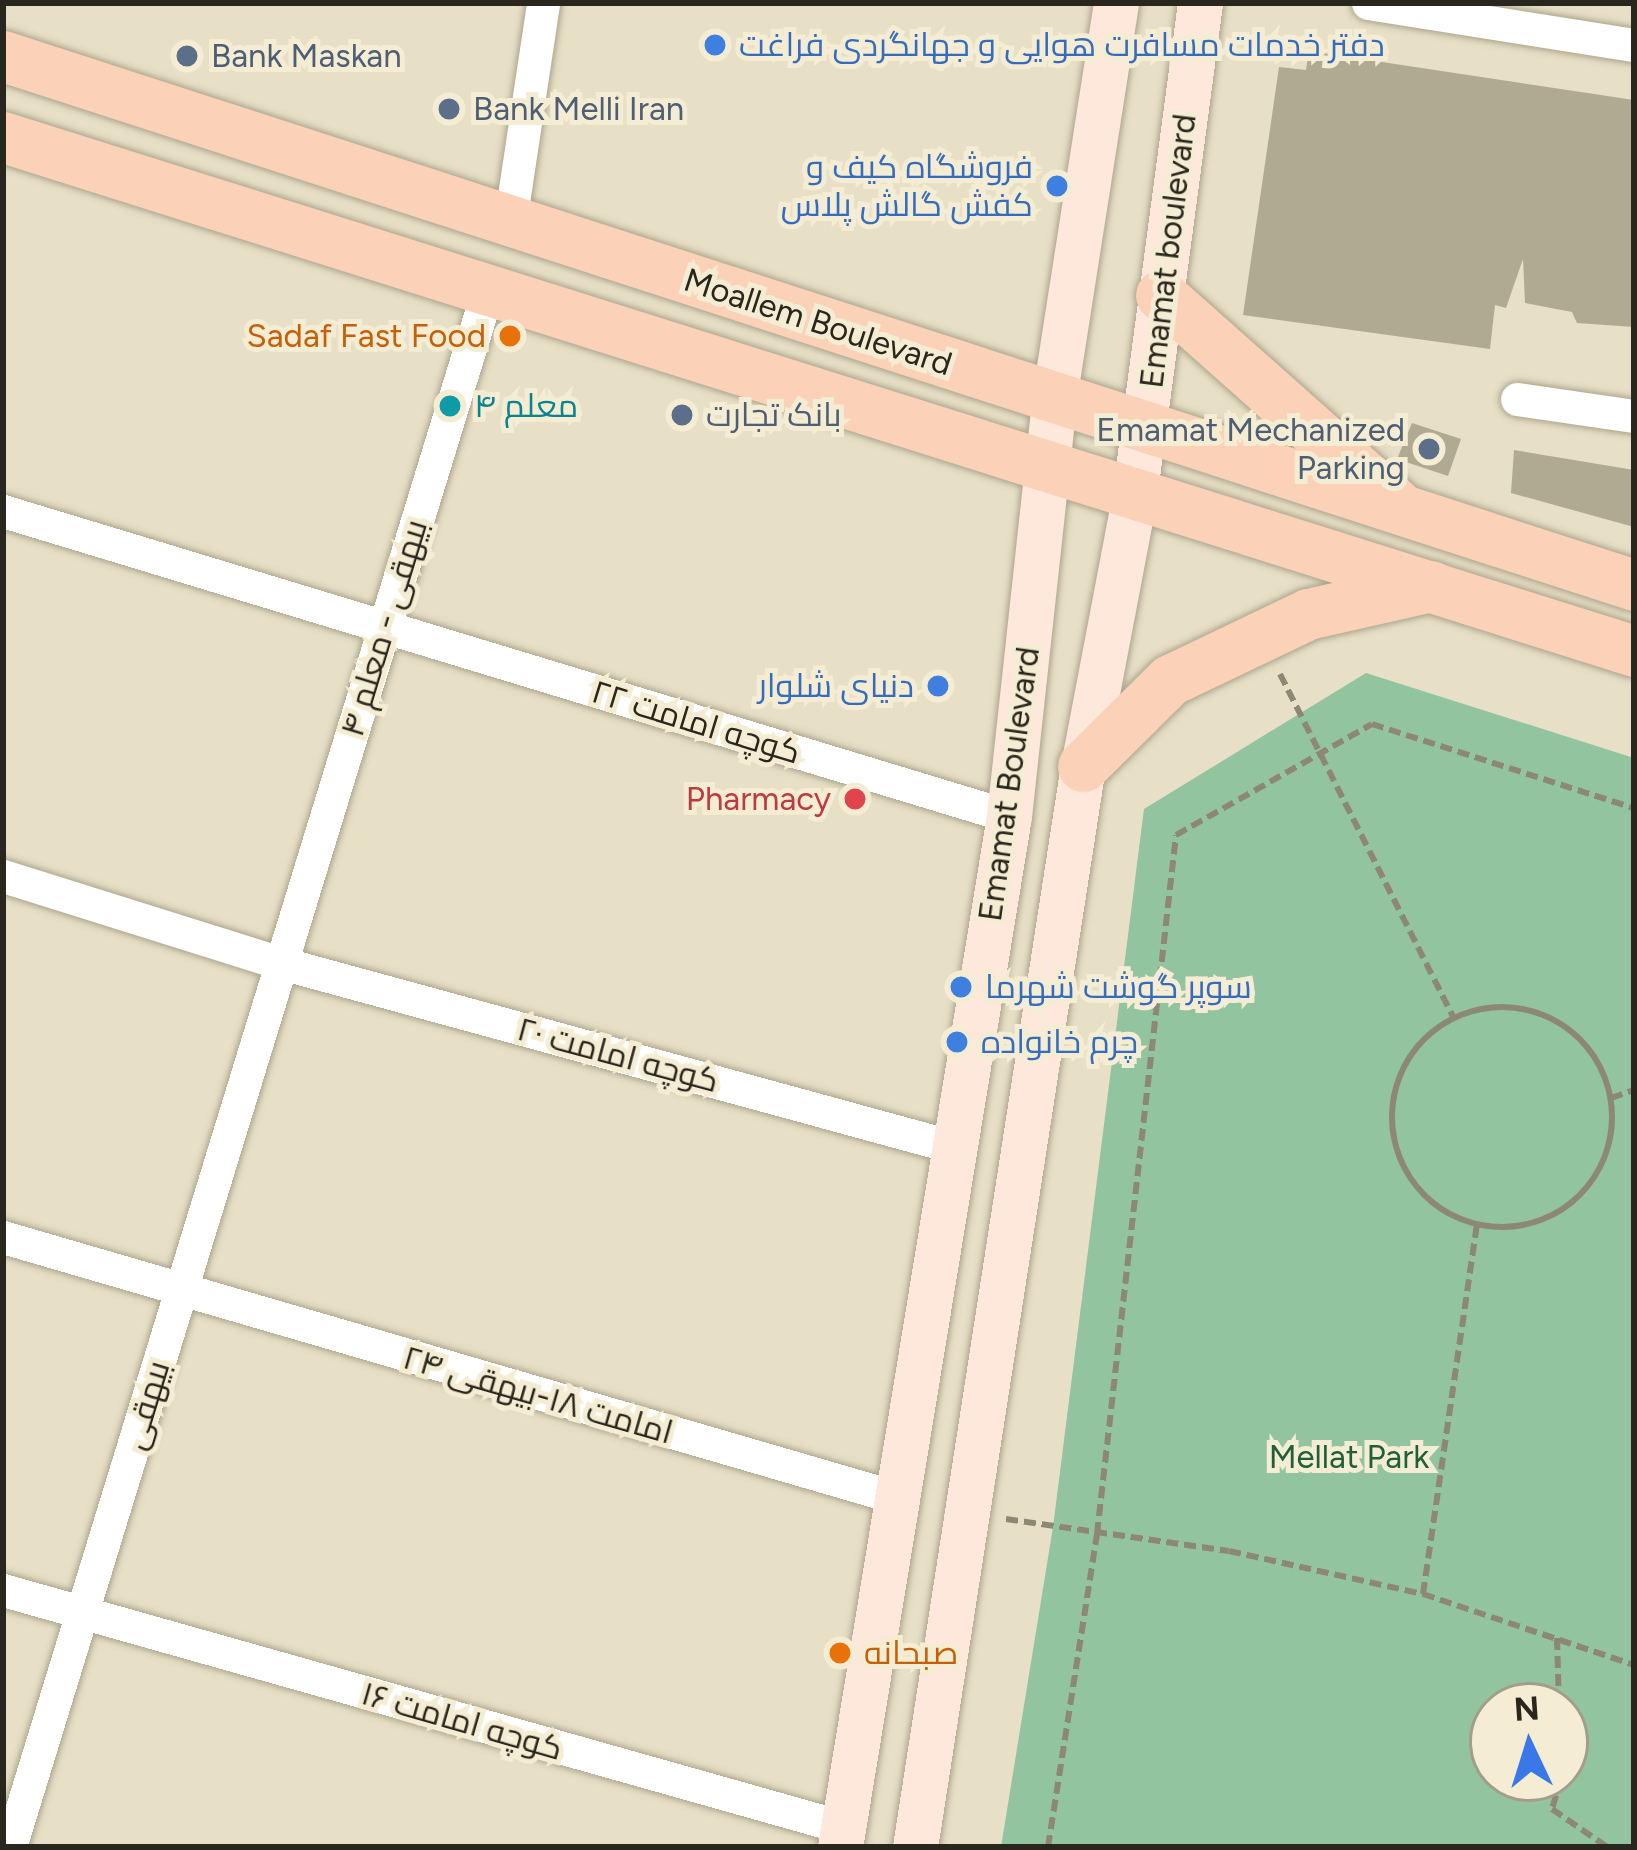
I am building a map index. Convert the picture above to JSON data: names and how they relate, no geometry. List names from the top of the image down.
{
  "streets": {
    "main road": ["Emamat boulevard", "Moallem Boulevard", "Emamat Boulevard"],
    "street": [
      "بیهقی - معلم ۴",
      "کوچه امامت ۲۲",
      "کوچه امامت ۲۰",
      "امامت ۱۸-بیهقی ۲۴",
      "بیهقی",
      "کوچه امامت ۱۶"
    ]
  },
  "crossings": [
    ["Emamat boulevard", "Moallem Boulevard"],
    ["Emamat boulevard", "Emamat Boulevard"],
    ["Moallem Boulevard", "بیهقی - معلم ۴"],
    ["Moallem Boulevard", "Emamat Boulevard"],
    ["بیهقی - معلم ۴", "کوچه امامت ۲۲"],
    ["بیهقی - معلم ۴", "کوچه امامت ۲۰"],
    ["بیهقی - معلم ۴", "بیهقی"],
    ["کوچه امامت ۲۲", "Emamat Boulevard"],
    ["Emamat Boulevard", "کوچه امامت ۲۰"],
    ["Emamat Boulevard", "امامت ۱۸-بیهقی ۲۴"],
    ["Emamat Boulevard", "کوچه امامت ۱۶"],
    ["کوچه امامت ۲۰", "بیهقی"],
    ["امامت ۱۸-بیهقی ۲۴", "بیهقی"],
    ["بیهقی", "کوچه امامت ۱۶"]
  ],
  "parks": ["Mellat Park"],
  "places": [
    "دفتر خدمات مسافرت هوایی و جهانگردی فراغت",
    "Bank Maskan",
    "Bank Melli Iran",
    "فروشگاه کیف و کفش گالش پلاس",
    "Sadaf Fast Food",
    "معلم ۴",
    "بانک تجارت",
    "Emamat Mechanized Parking",
    "دنیای شلوار",
    "Pharmacy",
    "سوپر گوشت شهرما",
    "چرم خانواده",
    "صبحانه"
  ],
  "north": "top"
}
